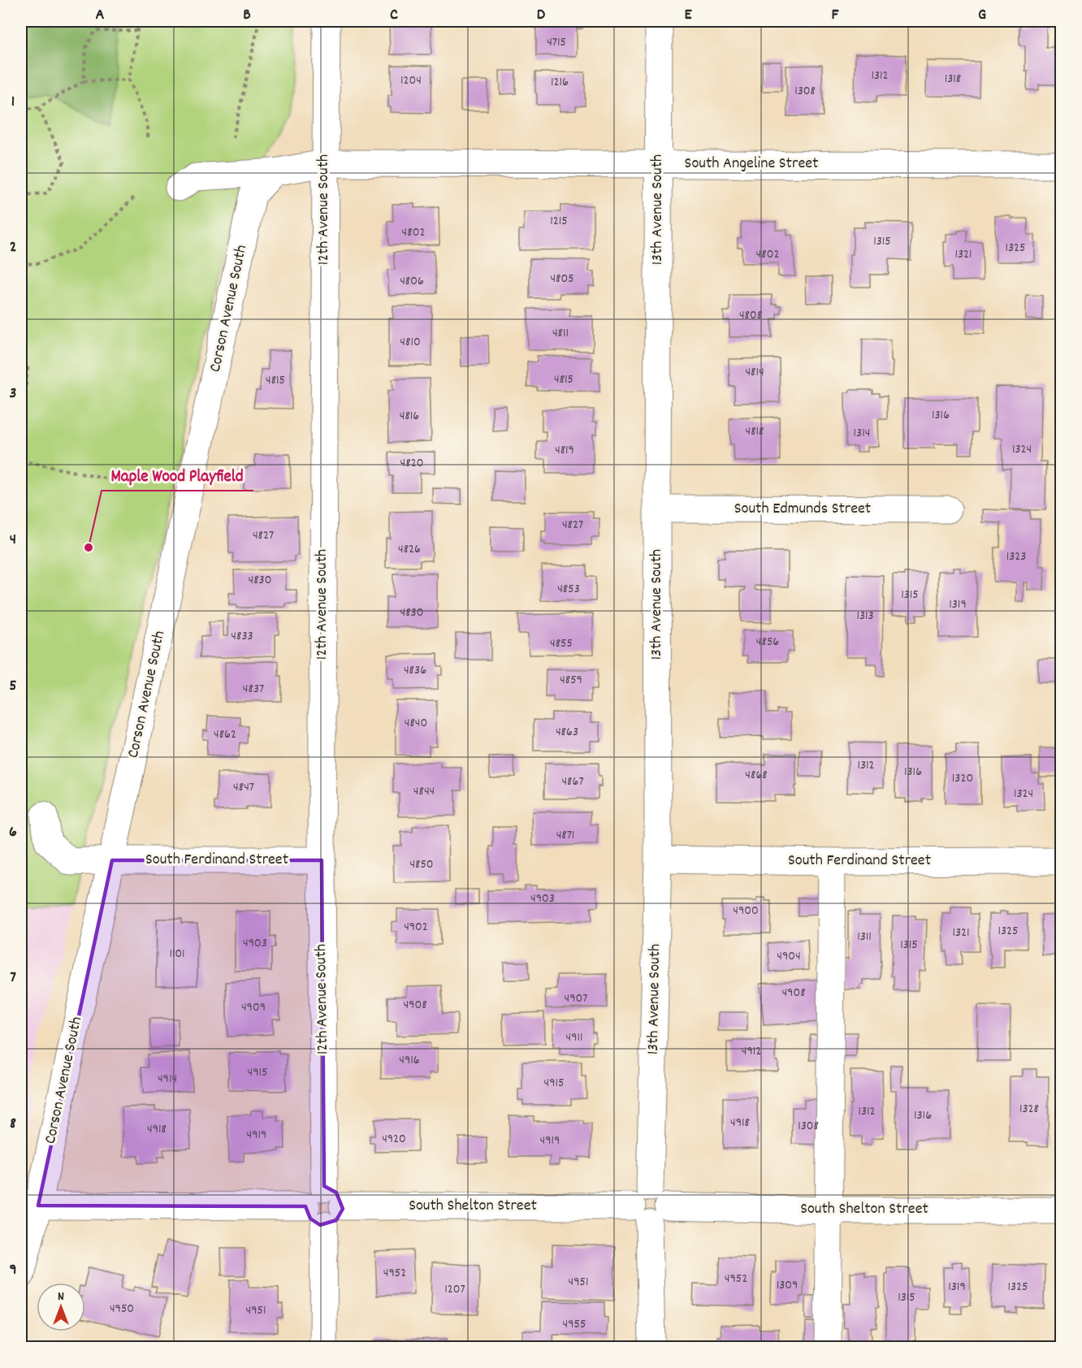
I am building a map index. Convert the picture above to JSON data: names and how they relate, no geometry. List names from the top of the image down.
{
  "streets": {
    "street": [
      "South Angeline Street",
      "12th Avenue South",
      "13th Avenue South",
      "Corson Avenue South",
      "South Edmunds Street",
      "South Ferdinand Street",
      "South Shelton Street"
    ]
  },
  "crossings": [
    ["South Angeline Street", "12th Avenue South"],
    ["South Angeline Street", "13th Avenue South"],
    ["12th Avenue South", "South Ferdinand Street"],
    ["12th Avenue South", "South Shelton Street"],
    ["13th Avenue South", "South Edmunds Street"],
    ["13th Avenue South", "South Ferdinand Street"],
    ["13th Avenue South", "South Shelton Street"],
    ["Corson Avenue South", "South Ferdinand Street"],
    ["Corson Avenue South", "South Shelton Street"]
  ],
  "places": ["Maple Wood Playfield"],
  "house_numbers": [
    "4715",
    "1312",
    "1318",
    "1204",
    "1216",
    "1308",
    "1215",
    "4802",
    "1315",
    "1325",
    "4802",
    "1321",
    "4805",
    "4806",
    "4808",
    "4811",
    "4810",
    "4814",
    "4815",
    "4815",
    "1316",
    "4816",
    "4818",
    "1314",
    "1324",
    "4819",
    "4820",
    "4827",
    "4827",
    "4826",
    "1323",
    "4830",
    "4853",
    "1315",
    "1319",
    "4830",
    "1313",
    "4833",
    "4856",
    "4855",
    "4836",
    "4859",
    "4837",
    "4840",
    "4863",
    "4862",
    "1312",
    "1316",
    "4868",
    "1320",
    "4867",
    "4847",
    "4844",
    "1324",
    "4871",
    "4850",
    "4903",
    "4900",
    "4902",
    "1325",
    "1321",
    "1311",
    "4903",
    "1315",
    "1101",
    "4904",
    "4908",
    "4907",
    "4908",
    "4909",
    "4911",
    "4912",
    "4916",
    "4915",
    "4914",
    "4915",
    "1328",
    "1312",
    "1316",
    "4918",
    "1308",
    "4918",
    "4919",
    "4920",
    "4919",
    "4952",
    "4952",
    "4951",
    "1309",
    "1319",
    "1325",
    "1207",
    "1315",
    "4950",
    "4951",
    "4955"
  ],
  "north": "top",
  "grid": {
    "columns": [
      "A",
      "B",
      "C",
      "D",
      "E",
      "F",
      "G"
    ],
    "rows": [
      "1",
      "2",
      "3",
      "4",
      "5",
      "6",
      "7",
      "8",
      "9"
    ]
  }
}
